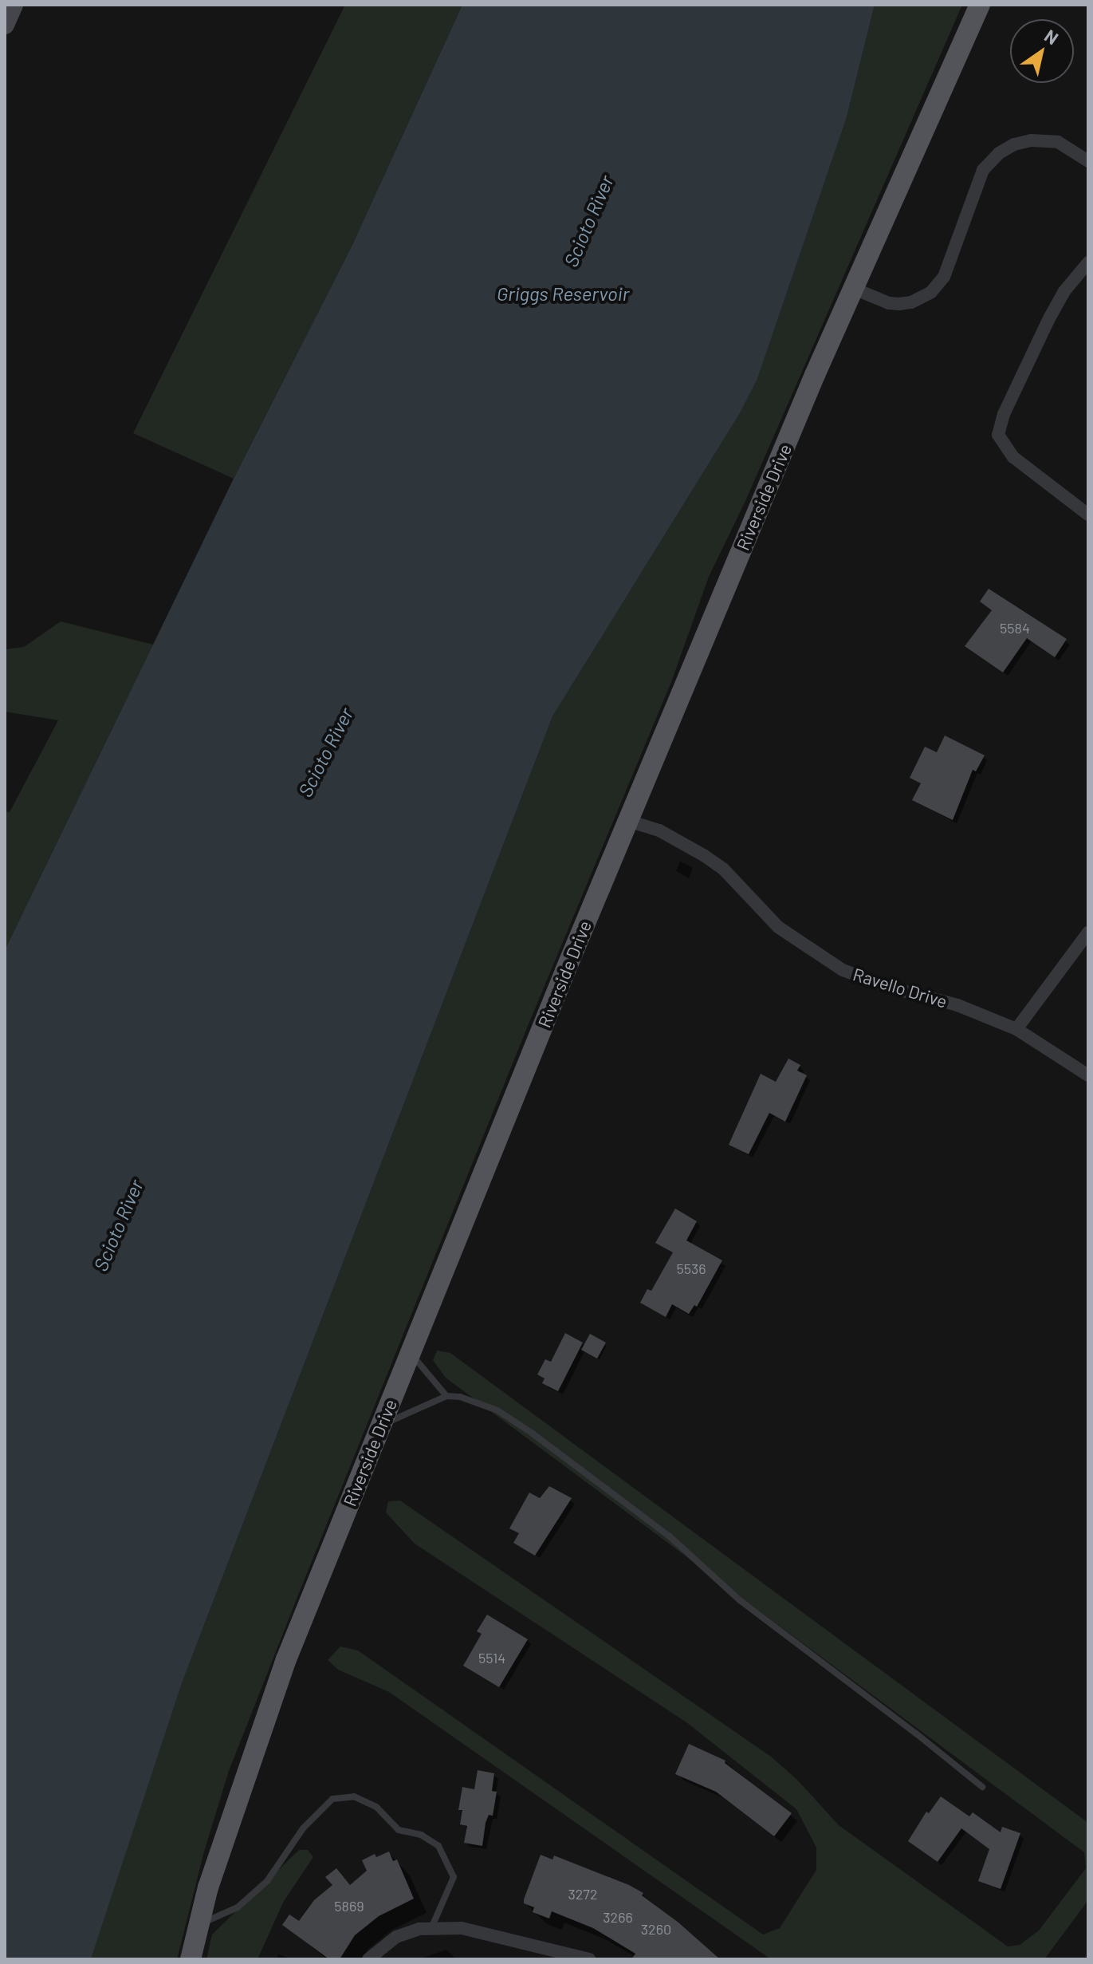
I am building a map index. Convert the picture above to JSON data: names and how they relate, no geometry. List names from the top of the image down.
{
  "streets": {
    "main road": ["Riverside Drive"],
    "street": ["Ravello Drive"]
  },
  "crossings": [
    ["Riverside Drive", "Ravello Drive"]
  ],
  "water": ["Scioto River", "Griggs Reservoir"],
  "house_numbers": [
    "5584",
    "5536",
    "5514",
    "3272",
    "5869",
    "3266",
    "3260"
  ],
  "north": "top right"
}
